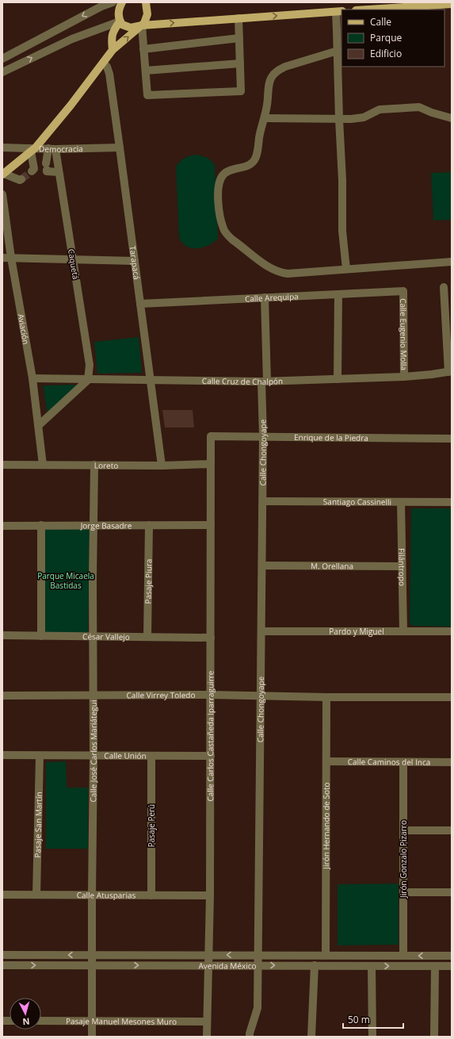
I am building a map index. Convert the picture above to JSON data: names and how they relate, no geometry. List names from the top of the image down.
{
  "streets": {
    "street": [
      "Democracia",
      "Tarapacá",
      "Caquetá",
      "Calle Arequipa",
      "Aviación",
      "Calle Eugenio Molla",
      "Calle Cruz de Chalpón",
      "Enrique de la Piedra",
      "Calle Chongoyape",
      "Loreto",
      "Santiago Cassinelli",
      "Jorge Basadre",
      "M. Orellana",
      "Filántropo",
      "Pasaje Piura",
      "Pardo y Miguel",
      "César Vallejo",
      "Calle Virrey Toledo",
      "Calle Carlos Castañeda Iparraguirre",
      "Calle José Carlos Mariátegui",
      "Calle Unión",
      "Calle Caminos del Inca",
      "Pasaje San Martín",
      "Pasaje Perú",
      "Jirón Hernando de Soto",
      "Jirón Gonzalo Pizarro",
      "Calle Atusparias",
      "Avenida México",
      "Pasaje Manuel Mesones Muro"
    ]
  },
  "crossings": [
    ["Democracia", "Tarapacá"],
    ["Democracia", "Caquetá"],
    ["Tarapacá", "Calle Arequipa"],
    ["Tarapacá", "Calle Cruz de Chalpón"],
    ["Tarapacá", "Loreto"],
    ["Caquetá", "Calle Cruz de Chalpón"],
    ["Calle Arequipa", "Calle Eugenio Molla"],
    ["Calle Arequipa", "Calle Chongoyape"],
    ["Aviación", "Calle Cruz de Chalpón"],
    ["Aviación", "Loreto"],
    ["Calle Eugenio Molla", "Calle Cruz de Chalpón"],
    ["Calle Cruz de Chalpón", "Calle Chongoyape"],
    ["Enrique de la Piedra", "Calle Chongoyape"],
    ["Enrique de la Piedra", "Calle Carlos Castañeda Iparraguirre"],
    ["Calle Chongoyape", "Santiago Cassinelli"],
    ["Calle Chongoyape", "M. Orellana"],
    ["Calle Chongoyape", "Pardo y Miguel"],
    ["Calle Chongoyape", "Calle Virrey Toledo"],
    ["Calle Chongoyape", "Avenida México"],
    ["Loreto", "Calle Carlos Castañeda Iparraguirre"],
    ["Loreto", "Calle José Carlos Mariátegui"],
    ["Santiago Cassinelli", "Filántropo"],
    ["Jorge Basadre", "Pasaje Piura"],
    ["Jorge Basadre", "Calle Carlos Castañeda Iparraguirre"],
    ["Jorge Basadre", "Calle José Carlos Mariátegui"],
    ["M. Orellana", "Filántropo"],
    ["Filántropo", "Pardo y Miguel"],
    ["Pasaje Piura", "César Vallejo"],
    ["César Vallejo", "Calle Carlos Castañeda Iparraguirre"],
    ["César Vallejo", "Calle José Carlos Mariátegui"],
    ["Calle Virrey Toledo", "Calle Carlos Castañeda Iparraguirre"],
    ["Calle Virrey Toledo", "Calle José Carlos Mariátegui"],
    ["Calle Virrey Toledo", "Jirón Hernando de Soto"],
    ["Calle Carlos Castañeda Iparraguirre", "Calle Unión"],
    ["Calle Carlos Castañeda Iparraguirre", "Calle Atusparias"],
    ["Calle Carlos Castañeda Iparraguirre", "Avenida México"],
    ["Calle Carlos Castañeda Iparraguirre", "Pasaje Manuel Mesones Muro"],
    ["Calle José Carlos Mariátegui", "Calle Unión"],
    ["Calle José Carlos Mariátegui", "Calle Atusparias"],
    ["Calle José Carlos Mariátegui", "Avenida México"],
    ["Calle José Carlos Mariátegui", "Pasaje Manuel Mesones Muro"],
    ["Calle Unión", "Pasaje San Martín"],
    ["Calle Unión", "Pasaje Perú"],
    ["Calle Caminos del Inca", "Jirón Hernando de Soto"],
    ["Calle Caminos del Inca", "Jirón Gonzalo Pizarro"],
    ["Pasaje San Martín", "Calle Atusparias"],
    ["Pasaje Perú", "Calle Atusparias"],
    ["Jirón Hernando de Soto", "Avenida México"],
    ["Jirón Gonzalo Pizarro", "Avenida México"]
  ],
  "parks": ["Parque Micaela Bastidas"],
  "legend": ["Calle", "Parque", "Edificio"],
  "scale_bar": "50 m",
  "north": "bottom"
}
